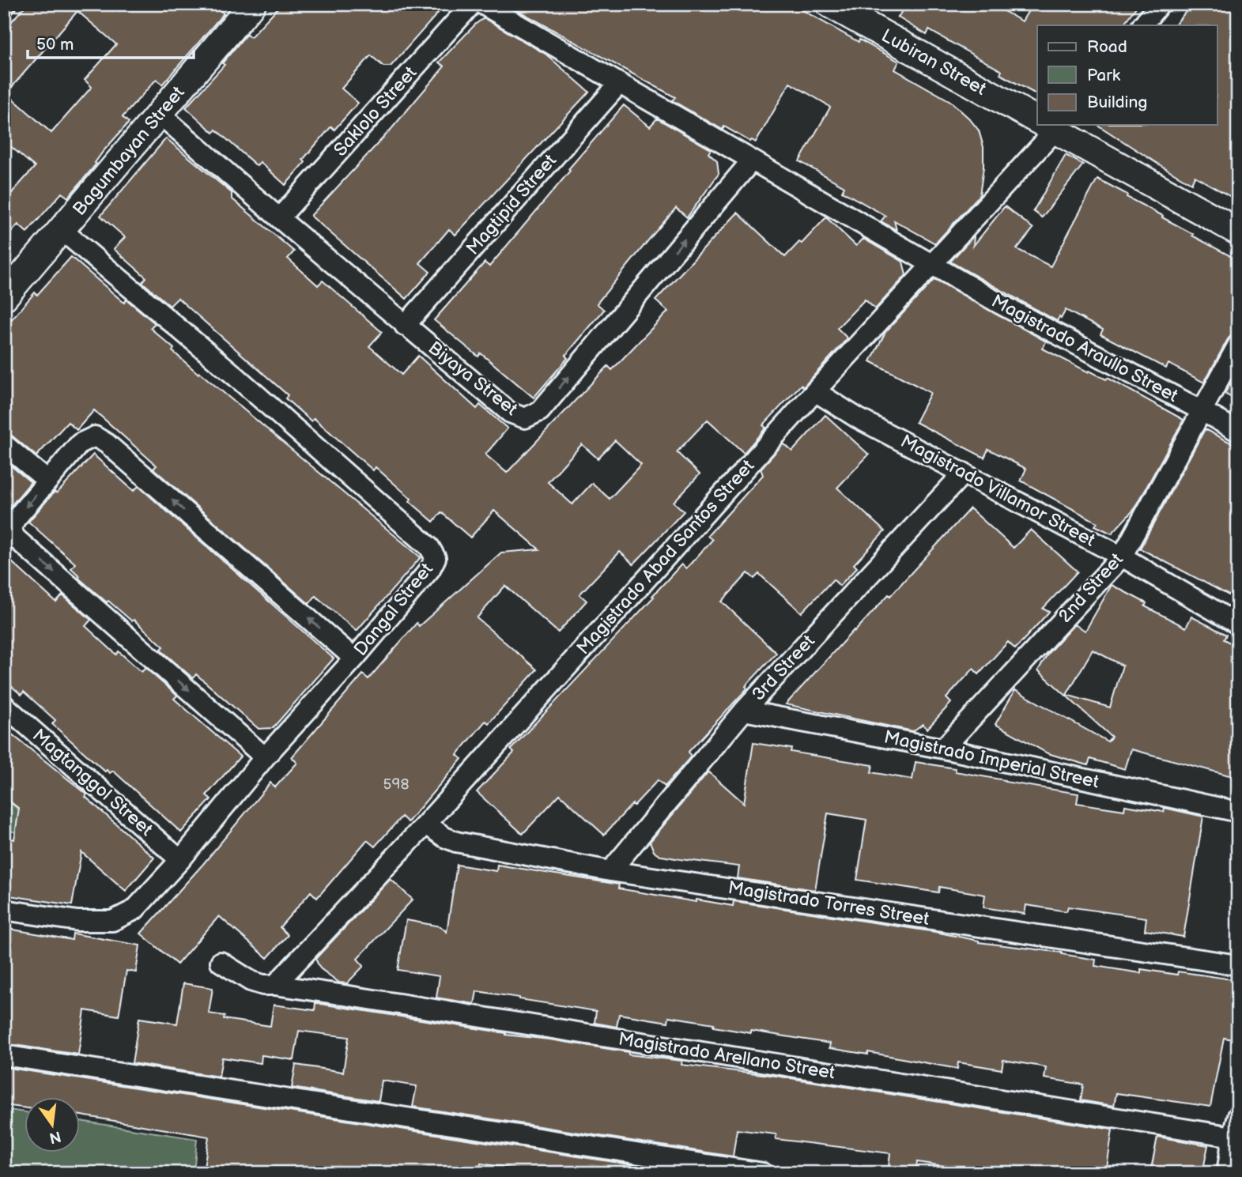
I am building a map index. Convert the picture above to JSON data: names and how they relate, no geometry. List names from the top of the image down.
{
  "streets": {
    "main road": ["Lubiran Street", "Bagumbayan Street"],
    "street": [
      "Saklolo Street",
      "Magtipid Street",
      "Magistrado Araullo Street",
      "Biyaya Street",
      "Magistrado Villamor Street",
      "Magistrado Abad Santos Street",
      "2nd Street",
      "Dangal Street",
      "3rd Street",
      "Magistrado Imperial Street",
      "Magtanggol Street",
      "Magistrado Torres Street",
      "Magistrado Arellano Street"
    ]
  },
  "crossings": [
    ["Saklolo Street", "Biyaya Street"],
    ["Bagumbayan Street", "Biyaya Street"],
    ["Bagumbayan Street", "Dangal Street"],
    ["Magtipid Street", "Biyaya Street"],
    ["Magistrado Araullo Street", "Magistrado Abad Santos Street"],
    ["Magistrado Araullo Street", "2nd Street"],
    ["Magistrado Villamor Street", "Magistrado Abad Santos Street"],
    ["Magistrado Villamor Street", "2nd Street"],
    ["Magistrado Villamor Street", "3rd Street"],
    ["Magistrado Abad Santos Street", "Magistrado Torres Street"],
    ["Magistrado Abad Santos Street", "Magistrado Arellano Street"],
    ["2nd Street", "Magistrado Imperial Street"],
    ["Dangal Street", "Magtanggol Street"],
    ["3rd Street", "Magistrado Imperial Street"],
    ["3rd Street", "Magistrado Torres Street"]
  ],
  "house_numbers": ["598"],
  "legend": ["Road", "Park", "Building"],
  "scale_bar": "50 m",
  "north": "bottom"
}
